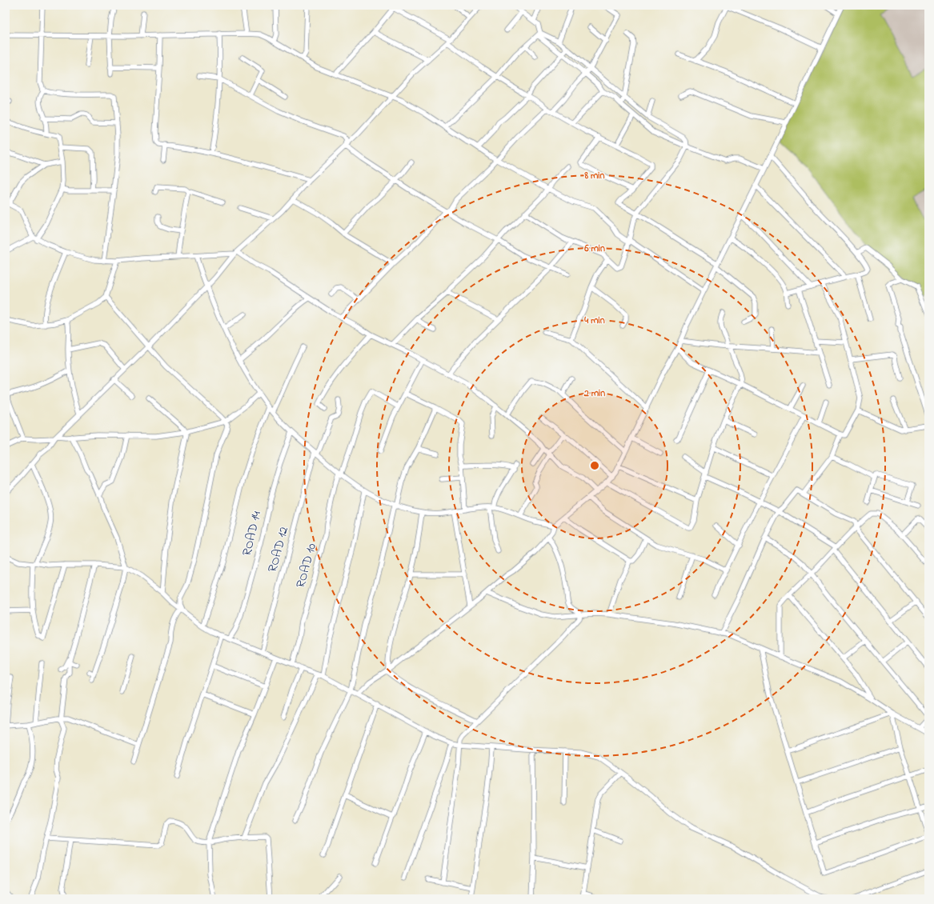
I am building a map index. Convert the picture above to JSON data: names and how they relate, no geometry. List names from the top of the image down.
{
  "streets": {
    "street": ["ROAD 14", "ROAD 12", "ROAD 10"]
  },
  "rings": [
    "8 min",
    "6 min",
    "4 min",
    "2 min"
  ]
}
